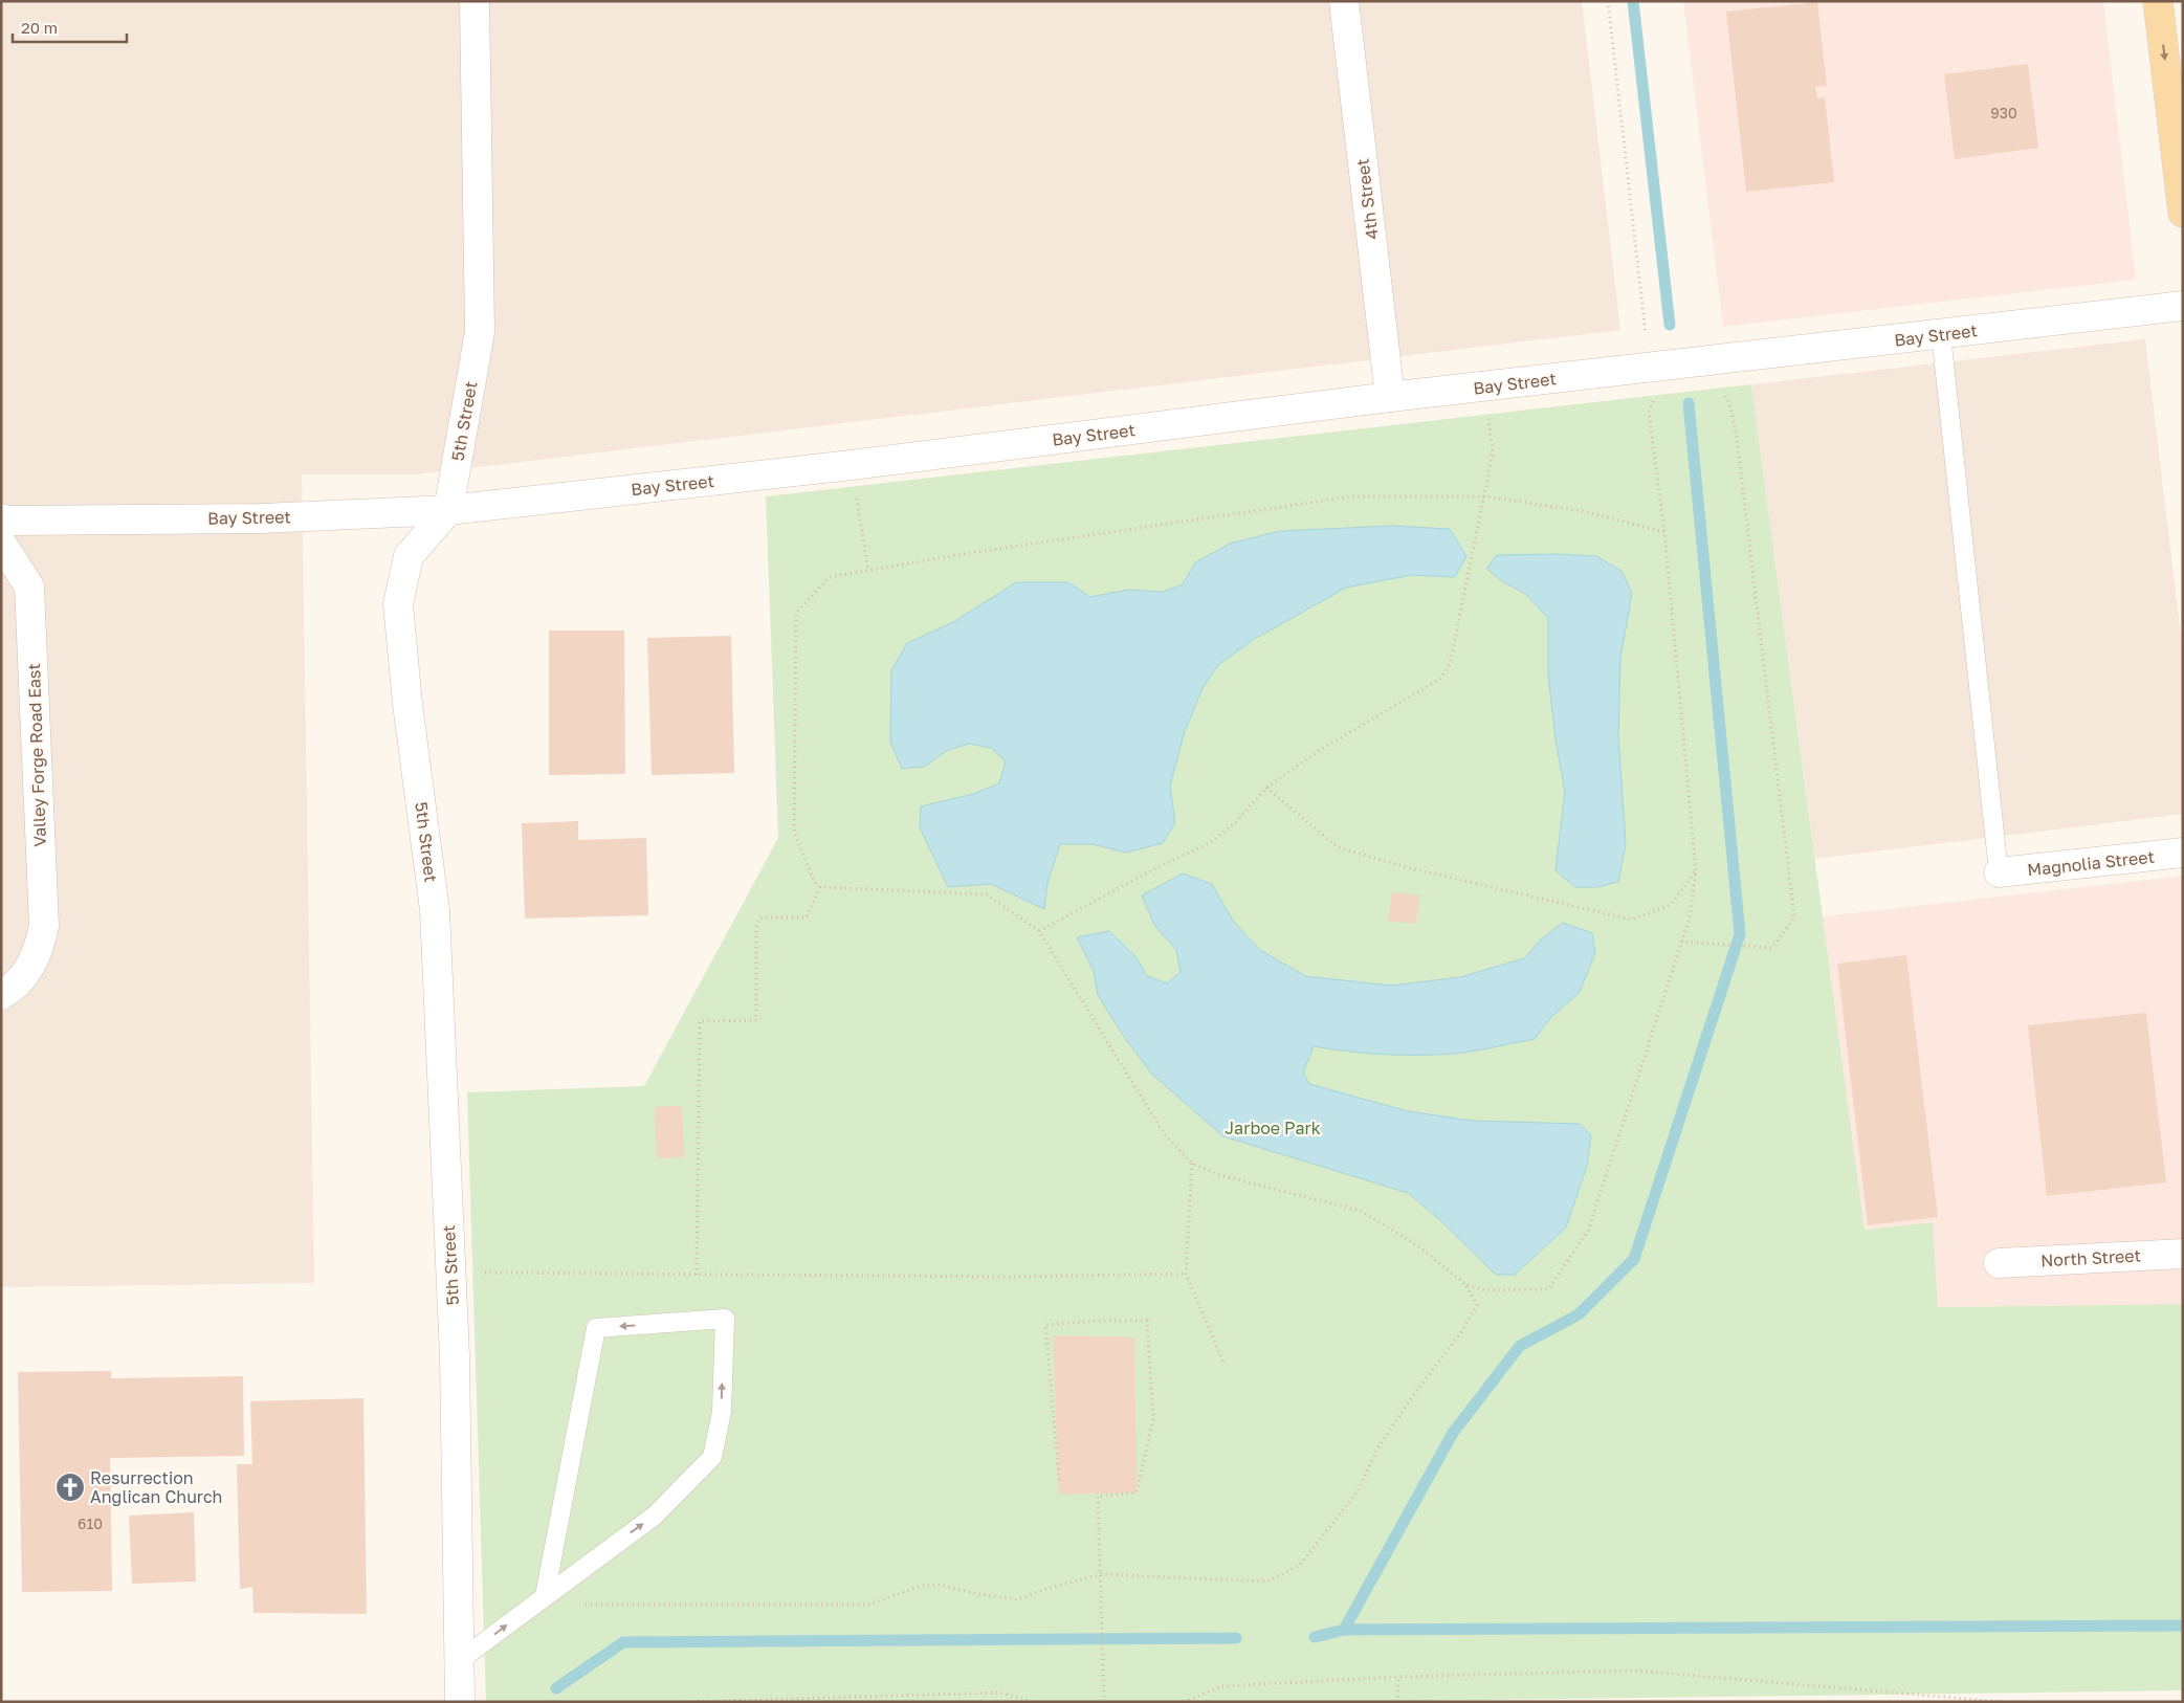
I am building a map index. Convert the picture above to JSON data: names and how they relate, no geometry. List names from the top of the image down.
{
  "streets": {
    "street": [
      "4th Street",
      "Bay Street",
      "5th Street",
      "Valley Forge Road East",
      "Magnolia Street",
      "North Street"
    ]
  },
  "crossings": [
    ["4th Street", "Bay Street"],
    ["Bay Street", "5th Street"]
  ],
  "parks": ["Jarboe Park"],
  "places": {
    "church": ["Resurrection Anglican Church"]
  },
  "house_numbers": ["930", "610"],
  "scale_bar": "20 m"
}
